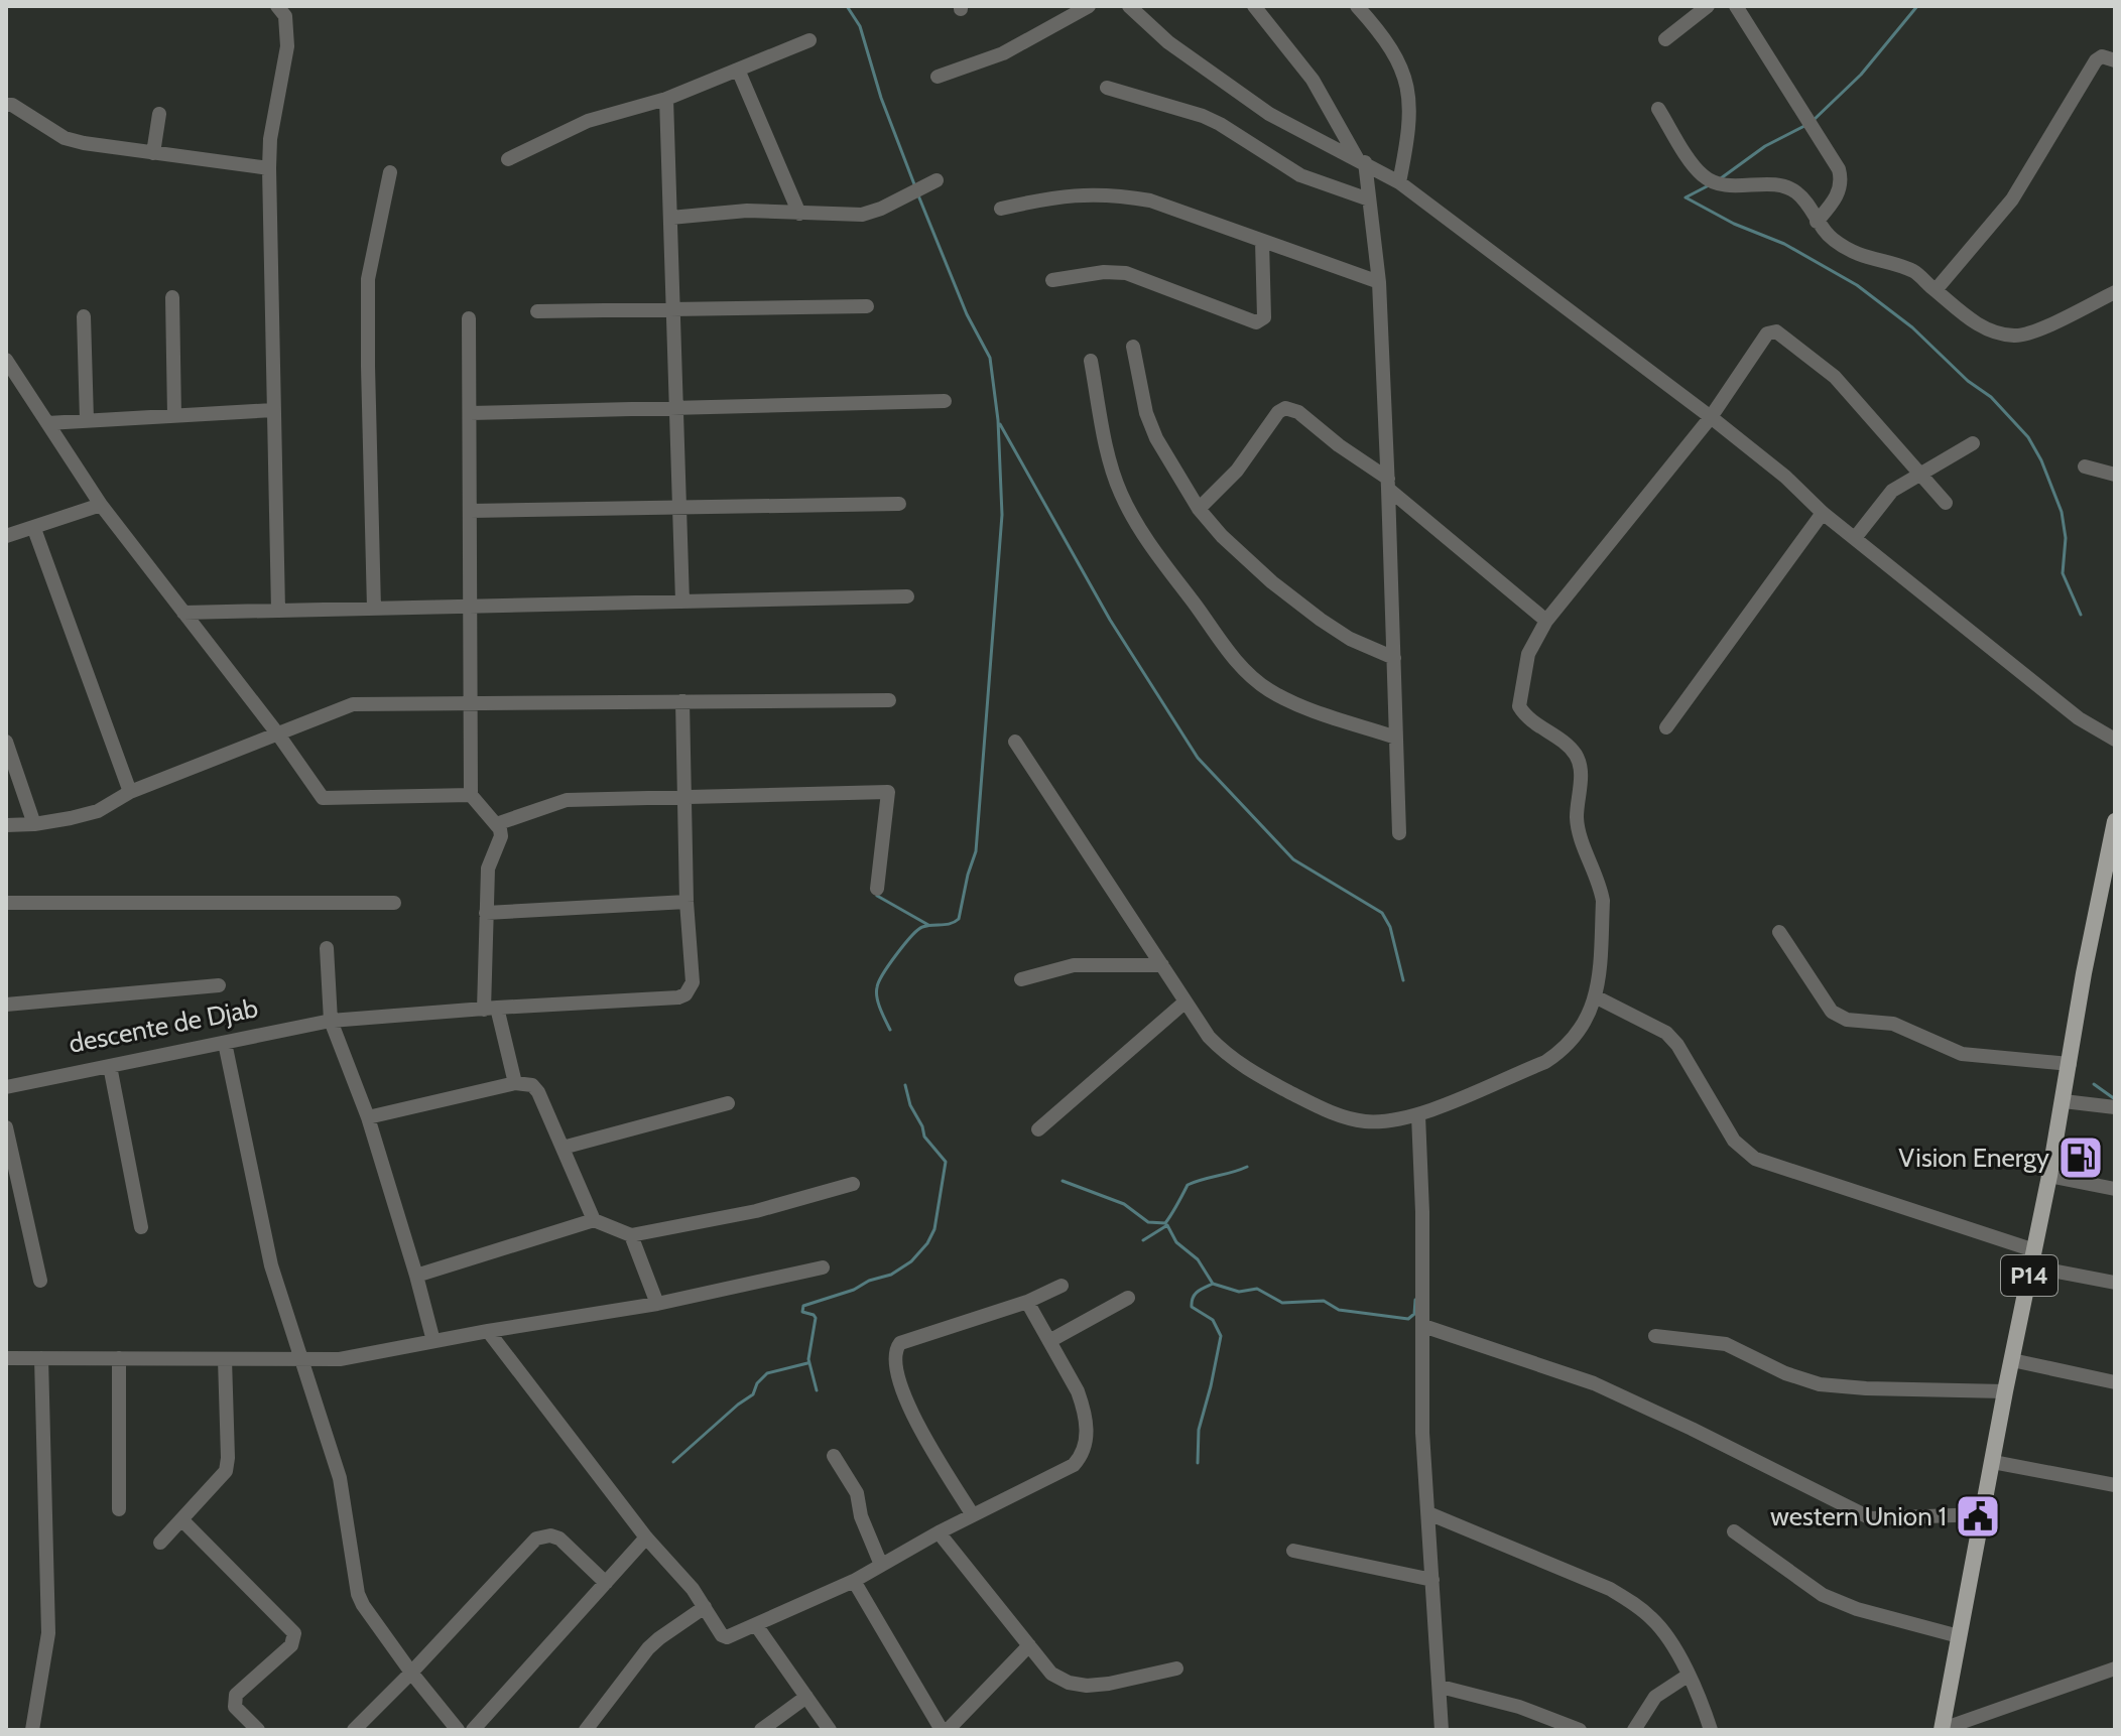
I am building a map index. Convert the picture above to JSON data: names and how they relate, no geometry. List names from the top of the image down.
{
  "streets": {
    "main road": ["P14"],
    "street": ["descente de Djab"]
  },
  "places": {
    "fuel station": ["Vision Energy"],
    "public building": ["western Union 1"]
  }
}
